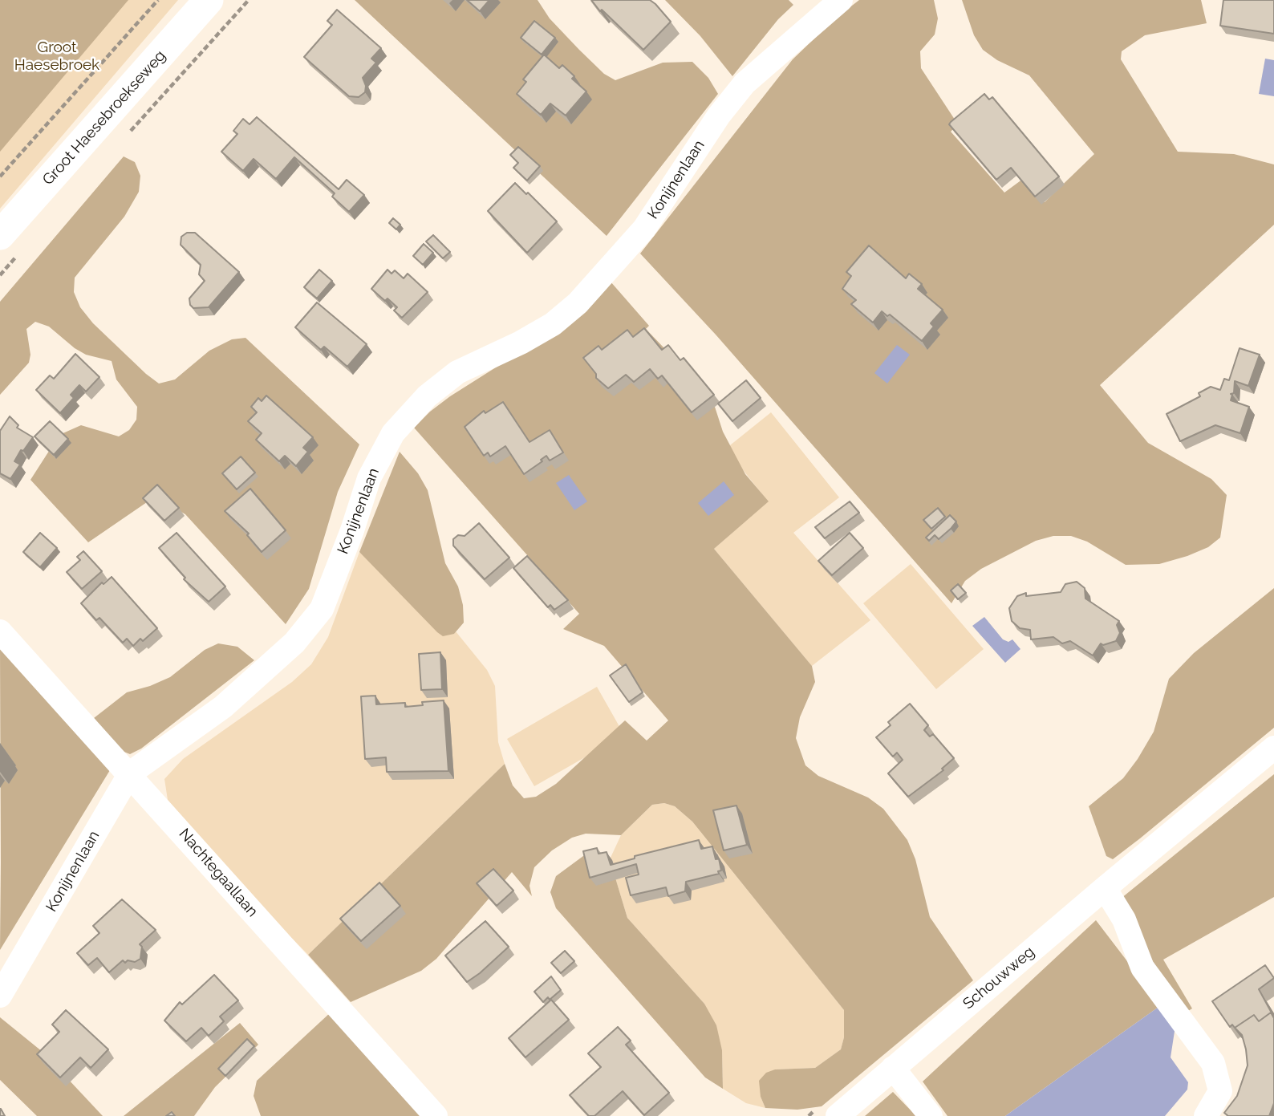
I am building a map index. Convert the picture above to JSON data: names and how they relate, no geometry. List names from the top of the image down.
{
  "streets": {
    "street": [
      "Groot Haesebroekseweg",
      "Konijnenlaan",
      "Nachtegaallaan",
      "Schouwweg"
    ]
  },
  "crossings": [
    ["Konijnenlaan", "Nachtegaallaan"]
  ],
  "parks": ["Groot Haesebroek"]
}
